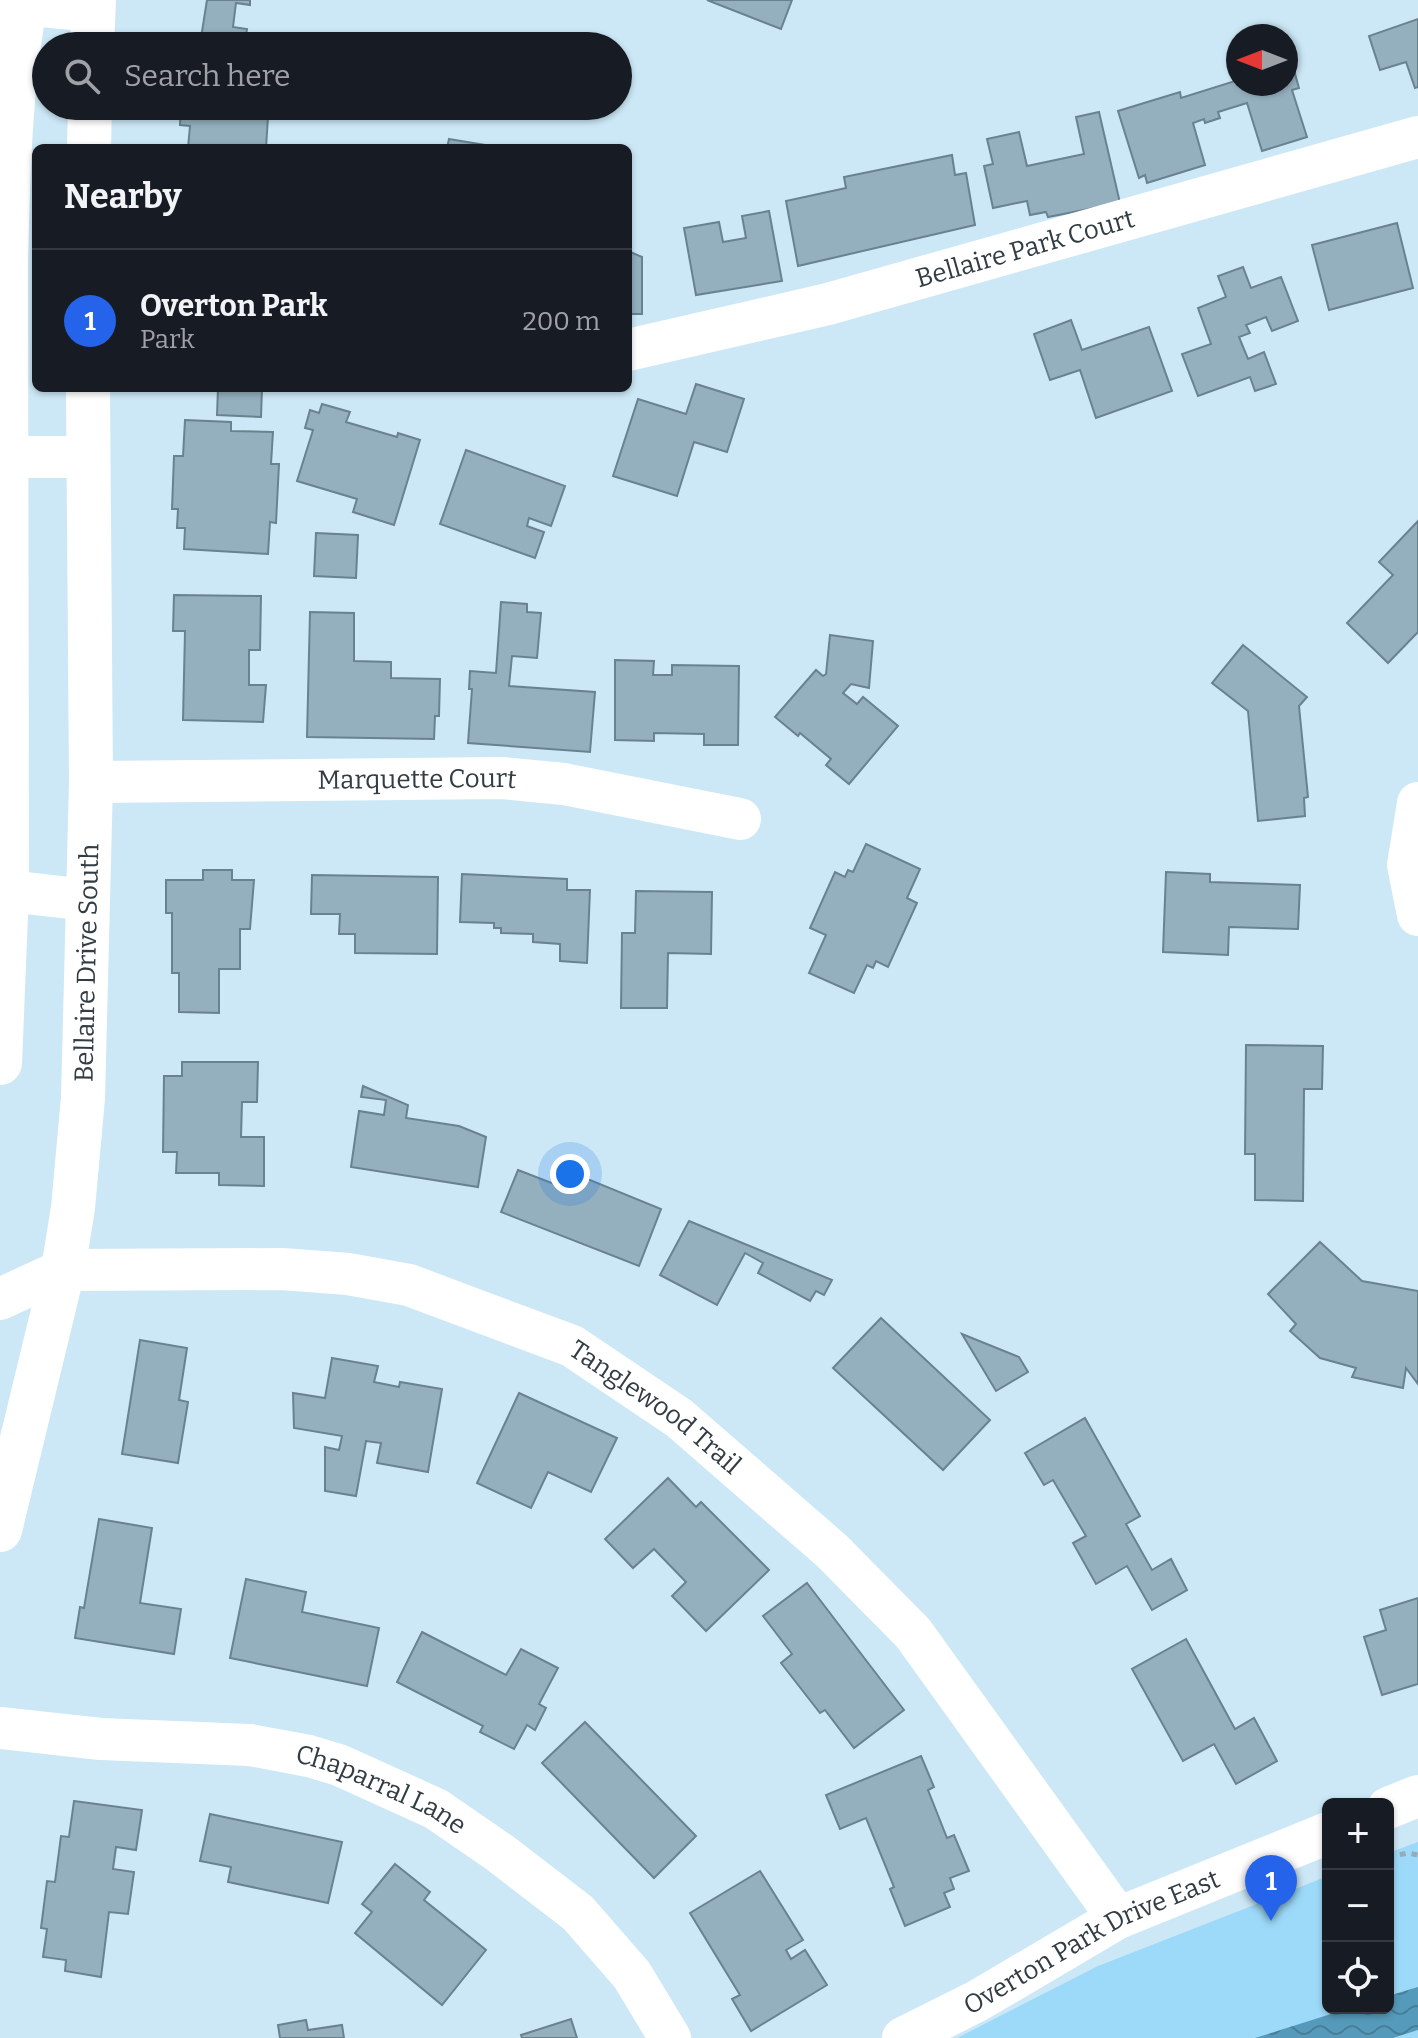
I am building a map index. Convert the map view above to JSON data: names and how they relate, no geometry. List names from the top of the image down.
{
  "streets": {
    "main road": ["Bellaire Drive South"],
    "street": [
      "Bellaire Park Court",
      "Marquette Court",
      "Tanglewood Trail",
      "Chaparral Lane",
      "Overton Park Drive East"
    ]
  },
  "crossings": [
    ["Marquette Court", "Bellaire Drive South"],
    ["Bellaire Drive South", "Tanglewood Trail"],
    ["Tanglewood Trail", "Overton Park Drive East"]
  ],
  "north": "left",
  "page": {
    "search": "Search here",
    "heading": "Nearby",
    "list": [
      {
        "mark": "1",
        "name": "Overton Park",
        "note": "Park",
        "value": "200 m"
      }
    ],
    "map_buttons": ["+", "−"],
    "pins": "1"
  }
}
